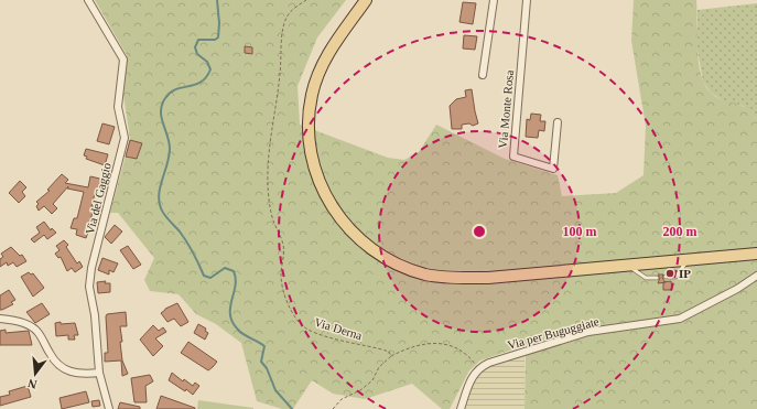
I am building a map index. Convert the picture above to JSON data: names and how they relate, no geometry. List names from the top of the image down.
{
  "streets": {
    "street": ["Via Monte Rosa", "Via del Gaggio", "Via per Buguggiate"],
    "path": ["Via Derna"]
  },
  "places": ["IP"],
  "north": "bottom",
  "rings": ["100 m", "200 m"]
}
